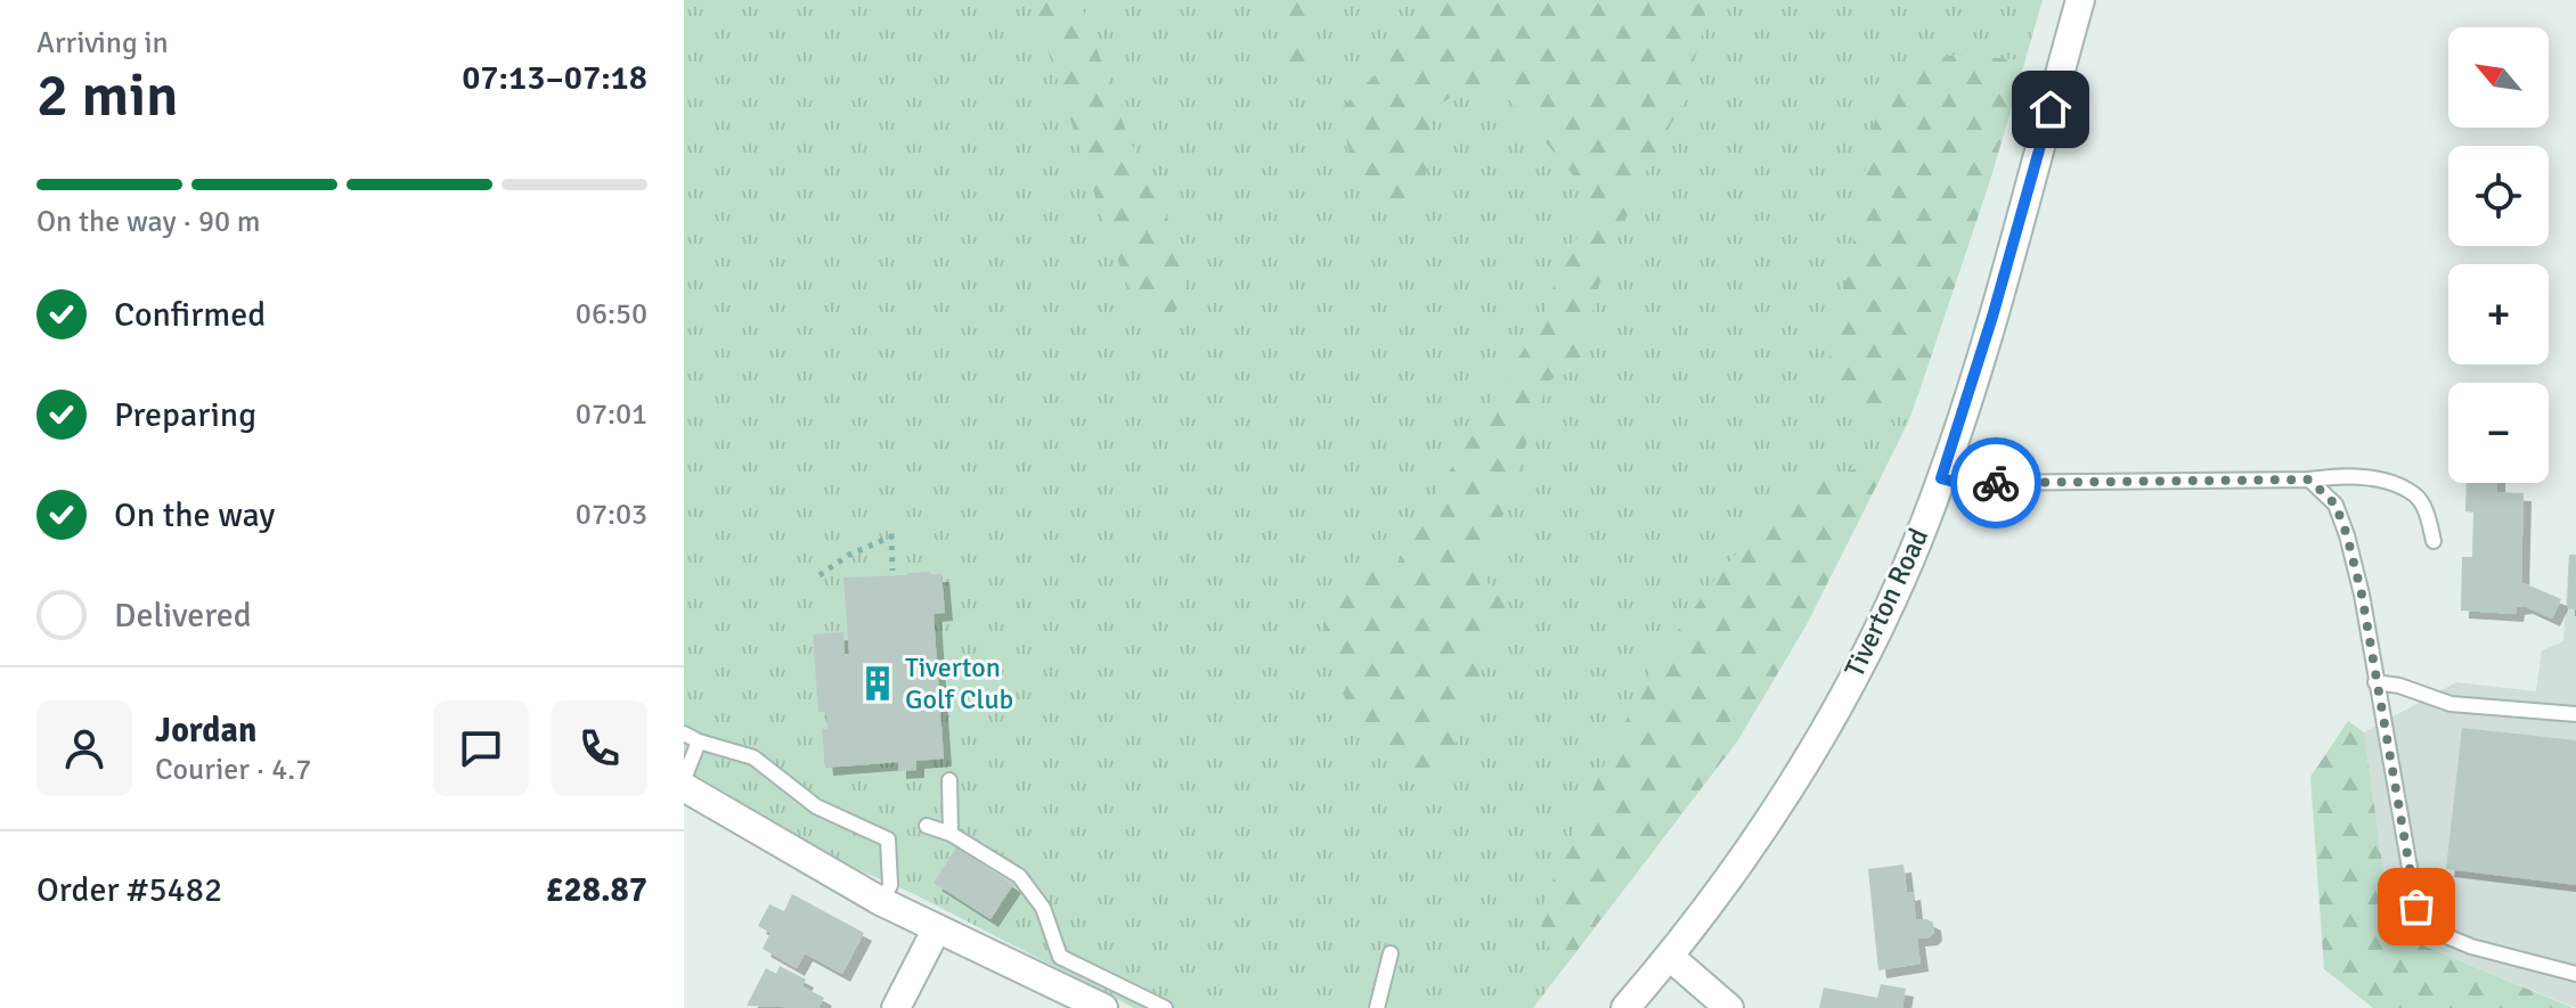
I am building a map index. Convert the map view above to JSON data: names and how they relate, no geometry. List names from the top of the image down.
{
  "streets": {
    "street": ["Tiverton Road"]
  },
  "places": {
    "building": ["Tiverton Golf Club"]
  },
  "north": "top left",
  "page": {
    "heading": ["2 min", "Arriving in", "07:13–07:18"],
    "panel": [
      "Jordan",
      "Courier · 4.7",
      "Order #5482",
      "£28.87"
    ],
    "map_buttons": ["+", "−"],
    "bar": "On the way · 90 m",
    "list": [
      ["Confirmed", "06:50"],
      ["Preparing", "07:01"],
      ["On the way", "07:03"],
      "Delivered"
    ]
  }
}
